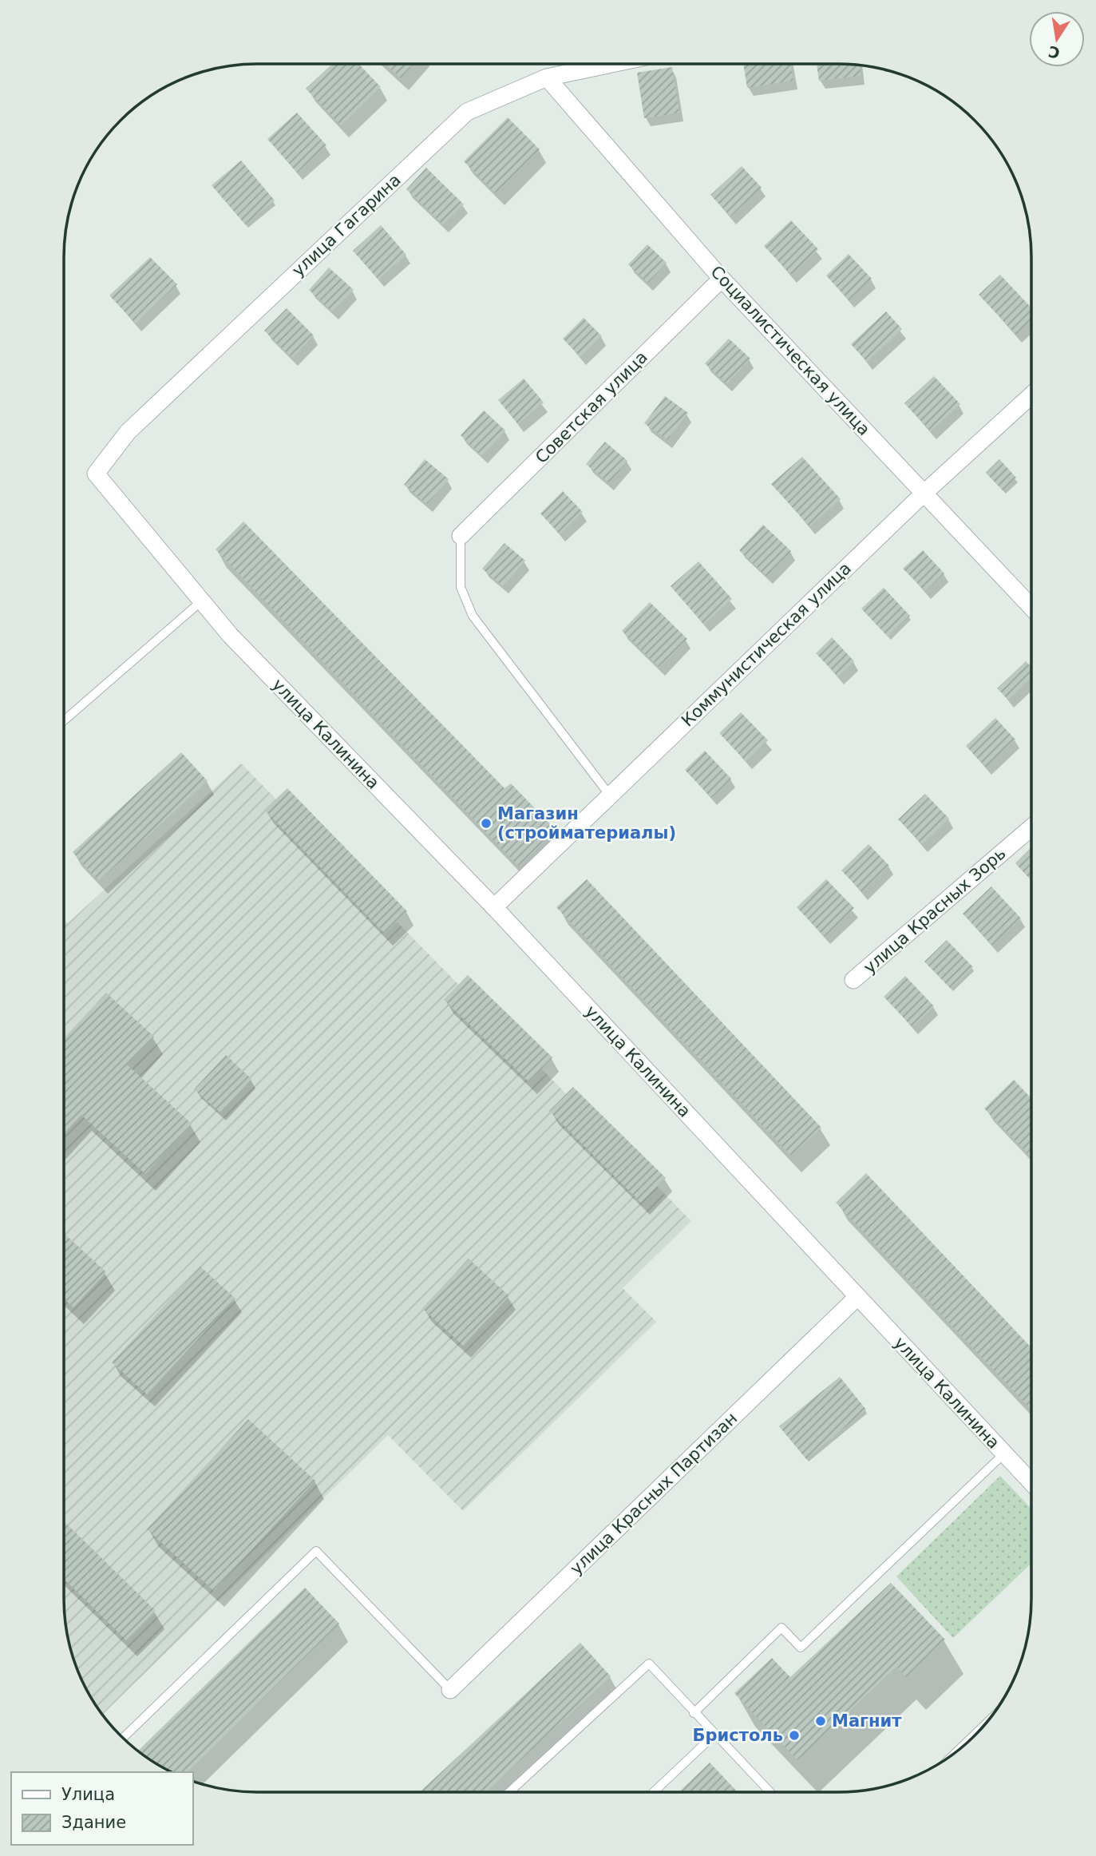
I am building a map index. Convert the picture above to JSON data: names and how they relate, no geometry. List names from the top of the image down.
{
  "streets": {
    "street": [
      "улица Гагарина",
      "Социалистическая улица",
      "Советская улица",
      "Коммунистическая улица",
      "улица Калинина",
      "улица Красных Зорь",
      "улица Красных Партизан"
    ]
  },
  "crossings": [
    ["улица Гагарина", "Социалистическая улица"],
    ["улица Гагарина", "улица Калинина"],
    ["Социалистическая улица", "Советская улица"],
    ["Социалистическая улица", "Коммунистическая улица"],
    ["Коммунистическая улица", "улица Калинина"],
    ["улица Калинина", "улица Красных Партизан"]
  ],
  "places": ["Магазин (стройматериалы)", "Магнит", "Бристоль"],
  "legend": ["Улица", "Здание"],
  "north": "bottom"
}
